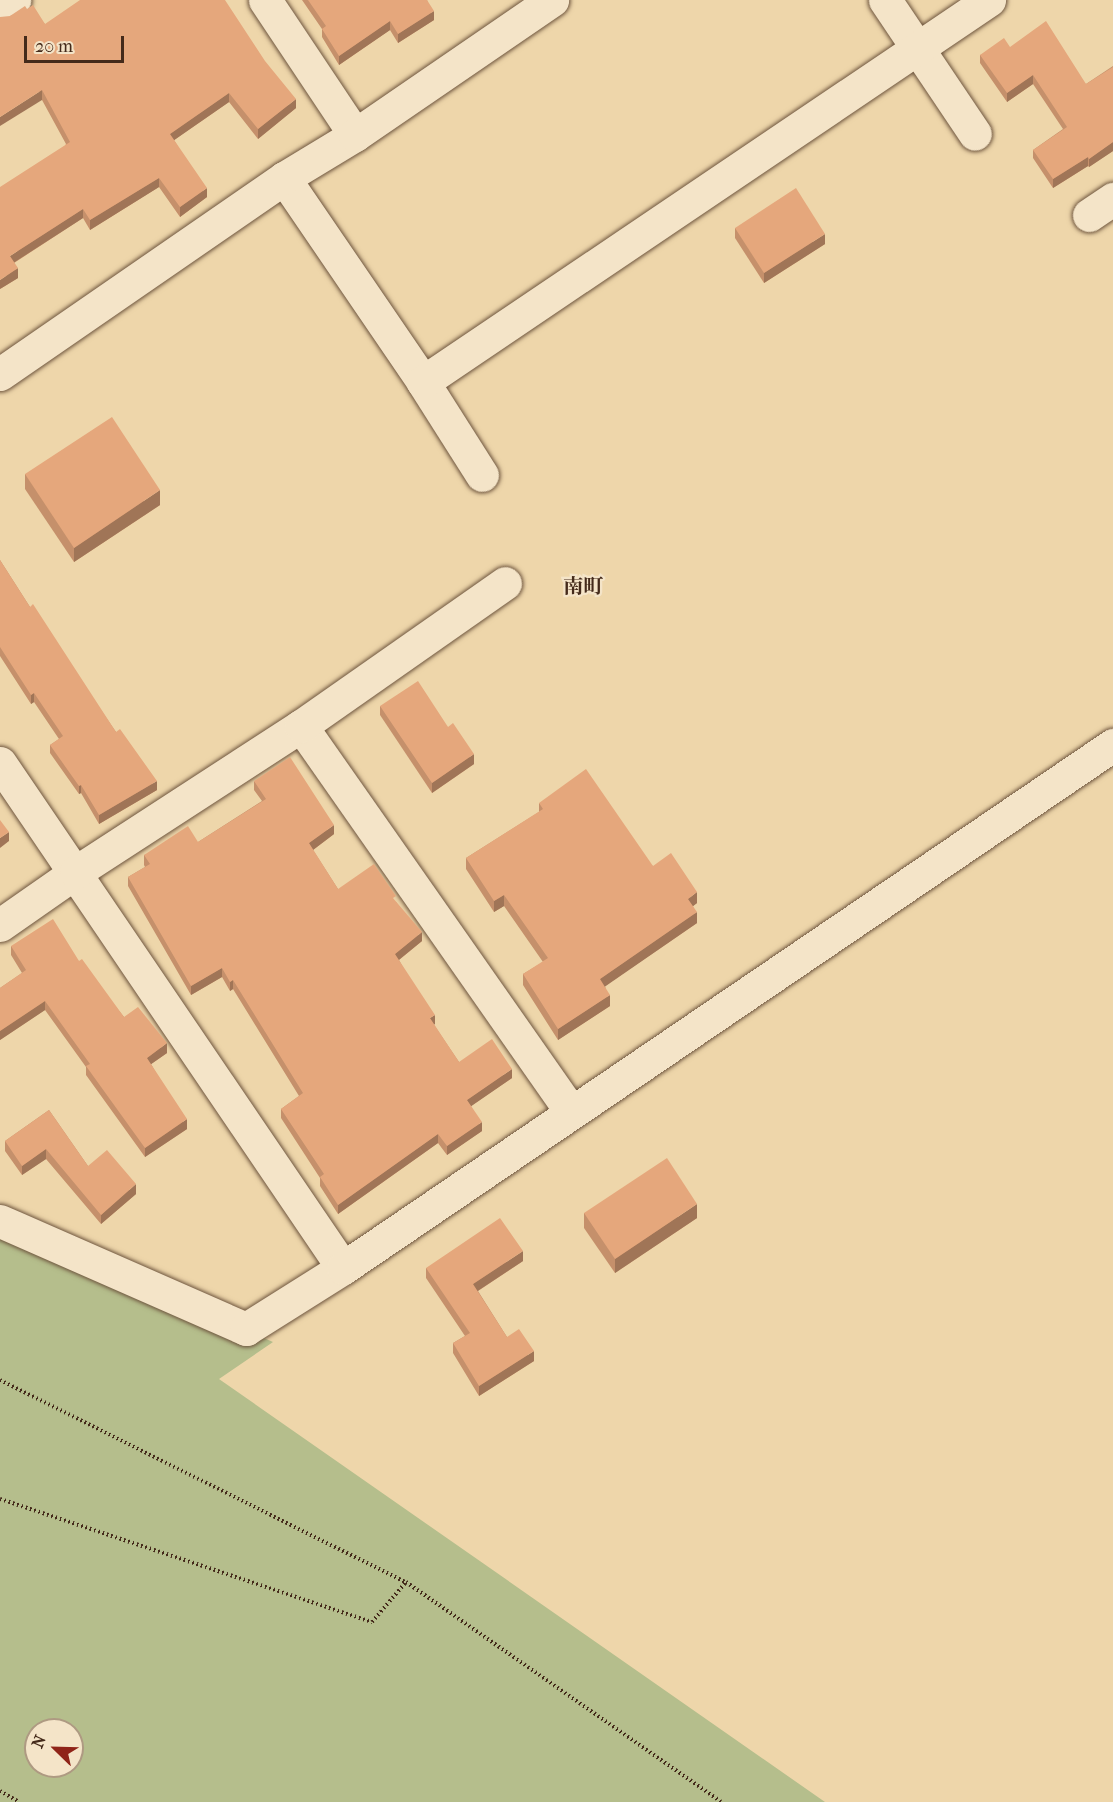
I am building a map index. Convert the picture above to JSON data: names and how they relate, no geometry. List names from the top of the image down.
{
  "districts": ["南町"],
  "scale_bar": "20 m",
  "north": "top left"
}
